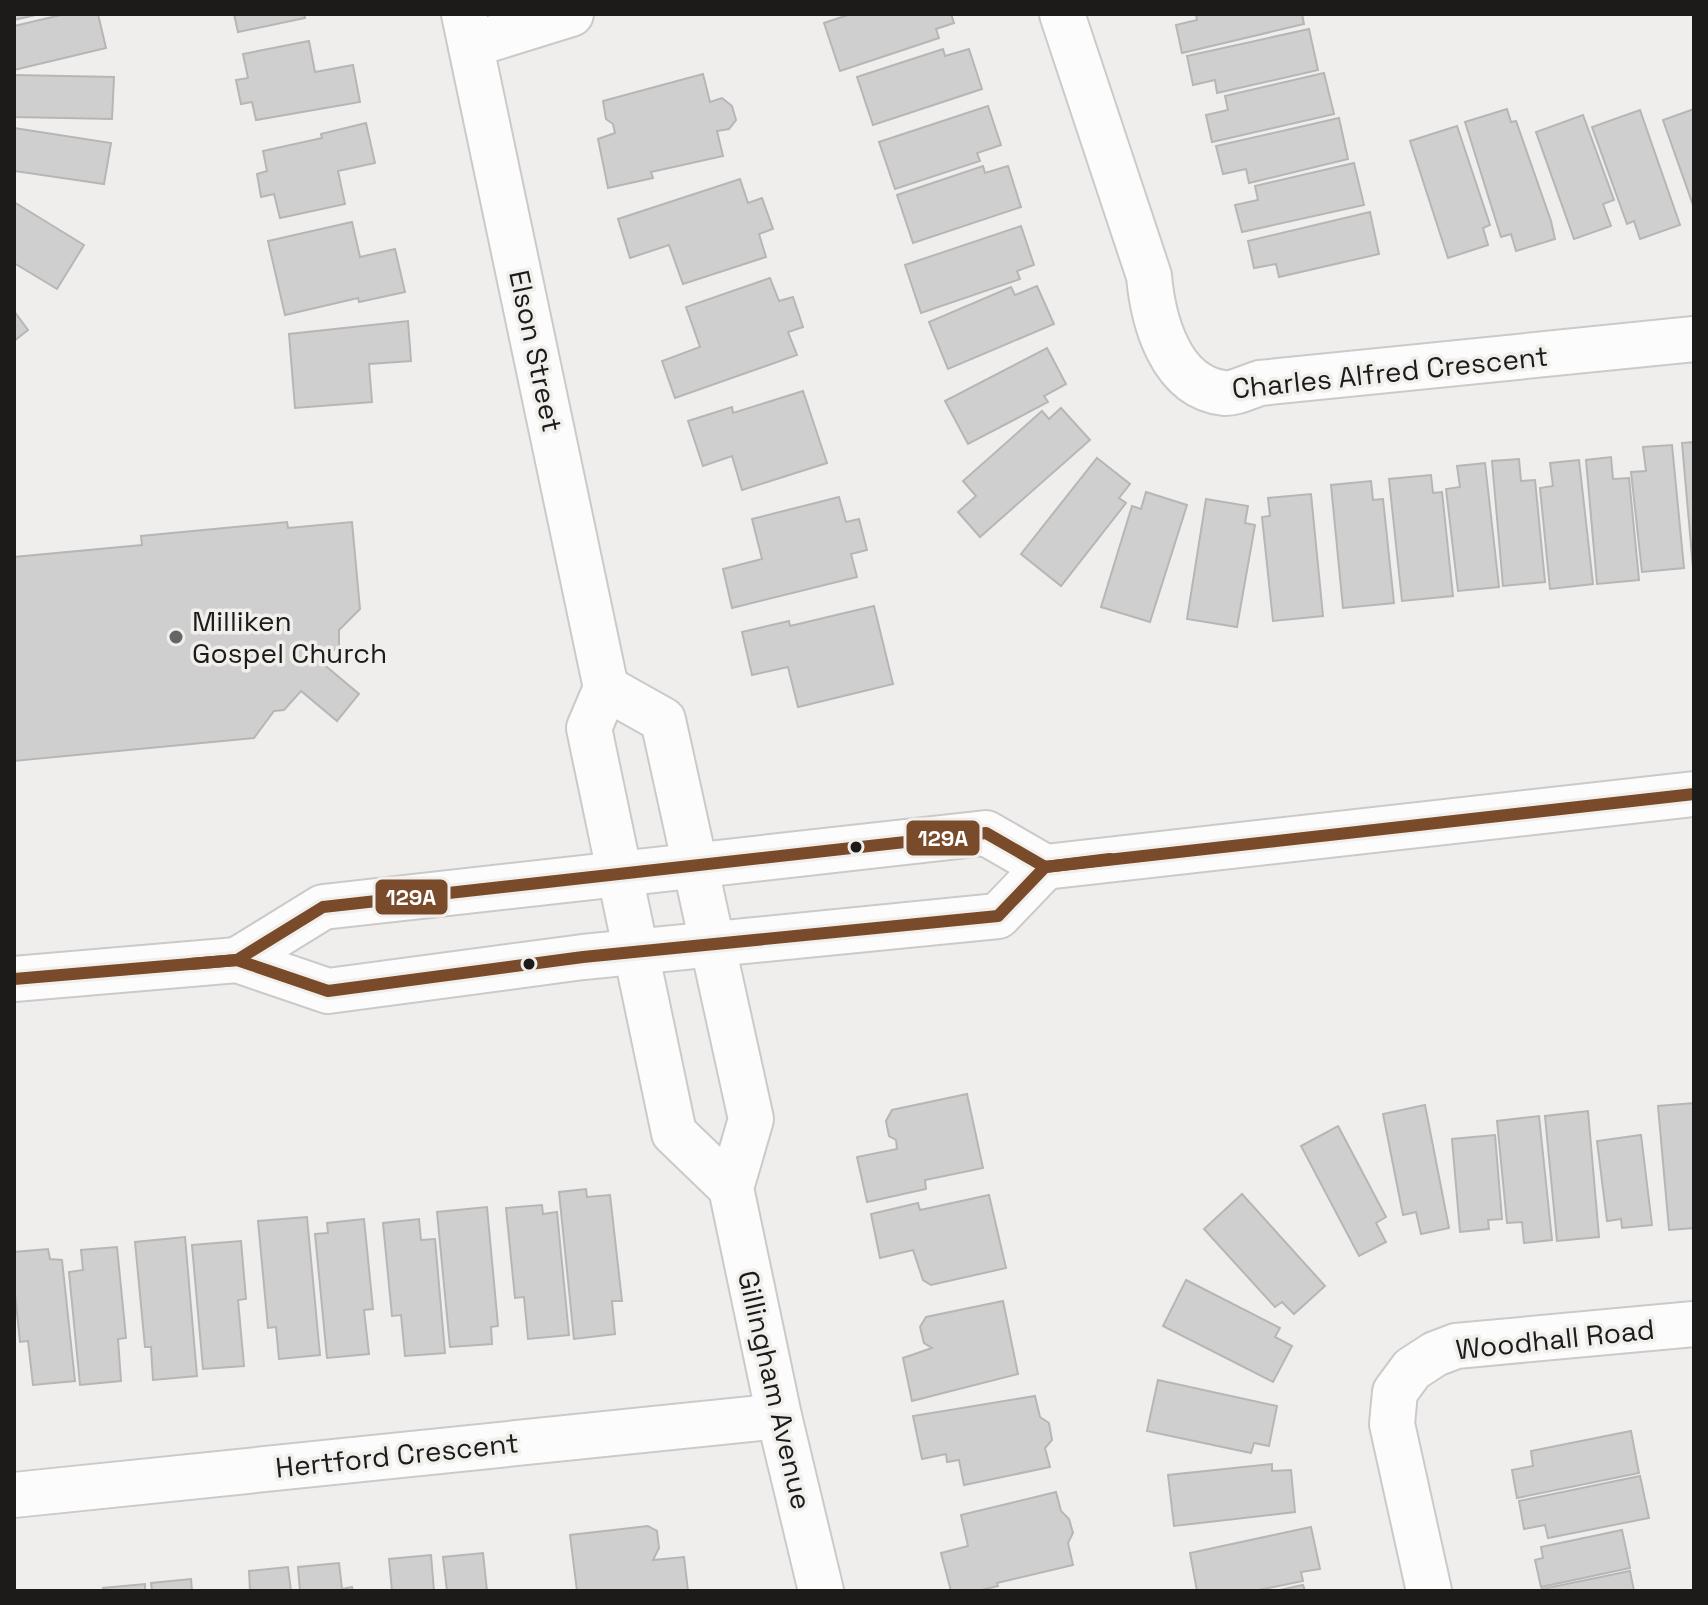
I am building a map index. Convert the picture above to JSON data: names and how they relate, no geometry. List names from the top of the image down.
{
  "streets": {
    "street": [
      "Elson Street",
      "Charles Alfred Crescent",
      "Woodhall Road",
      "Gillingham Avenue",
      "Hertford Crescent"
    ]
  },
  "crossings": [
    ["Gillingham Avenue", "Hertford Crescent"]
  ],
  "places": ["Milliken Gospel Church"],
  "lines": ["transit line 129A"]
}
